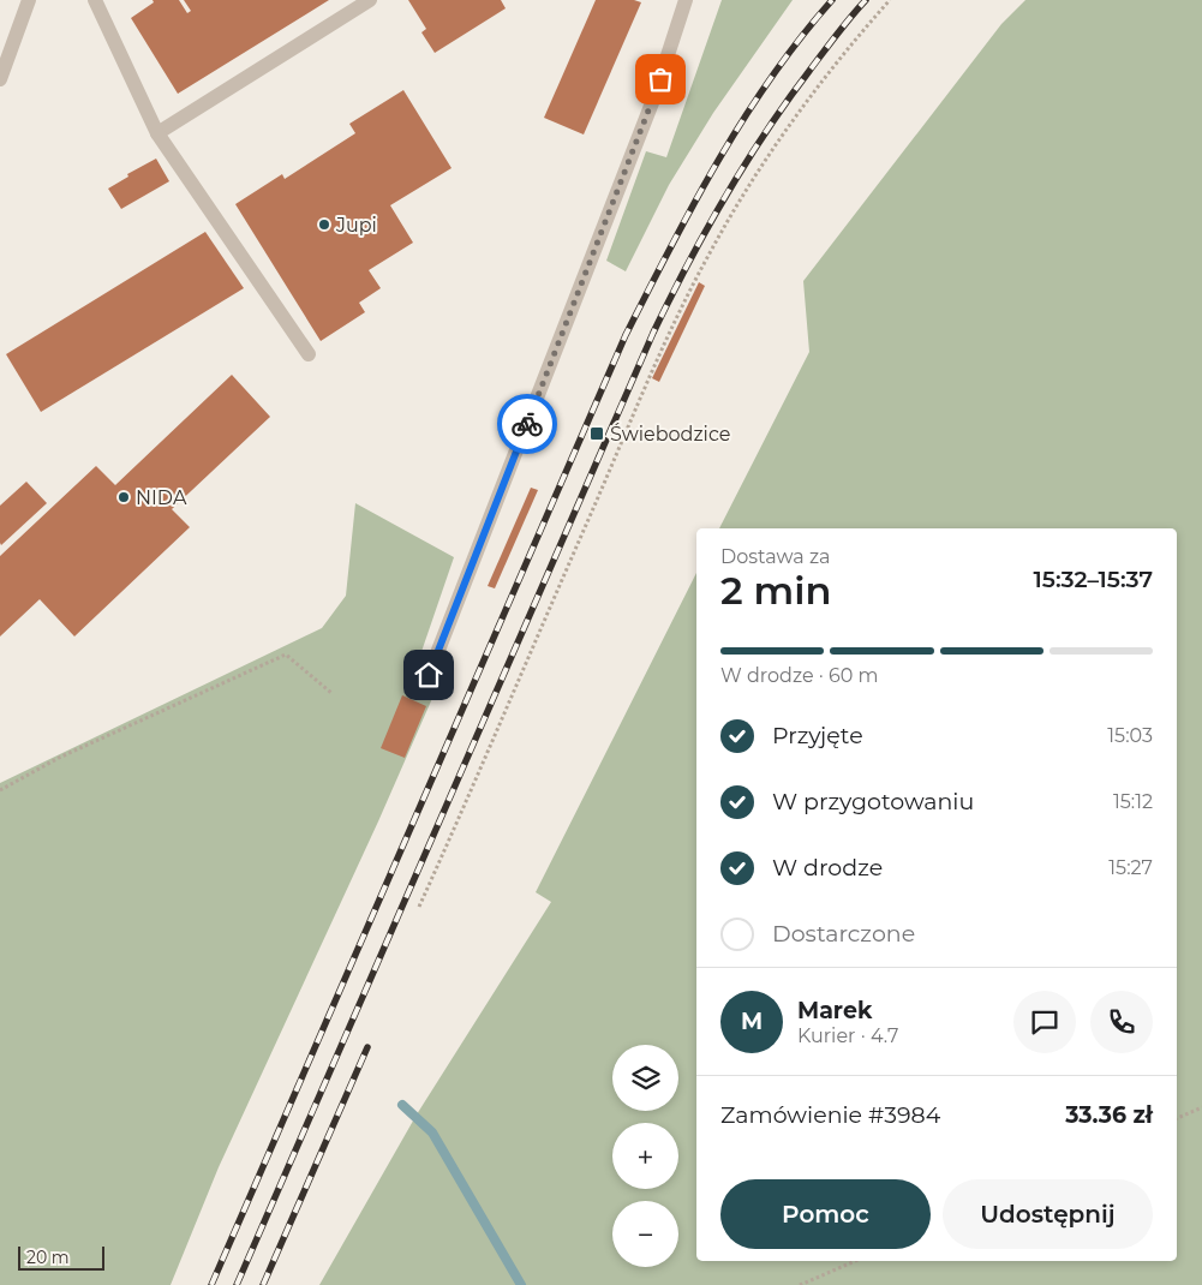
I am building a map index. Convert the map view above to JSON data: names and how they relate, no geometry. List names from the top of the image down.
{
  "places": {
    "other": ["Jupi", "NIDA"],
    "transit": ["Świebodzice"]
  },
  "scale_bar": "20 m",
  "page": {
    "heading": ["2 min", "Dostawa za", "15:32–15:37"],
    "panel": [
      "Marek",
      "Kurier · 4.7",
      "Zamówienie #3984",
      "33.36 zł"
    ],
    "bar": "W drodze · 60 m",
    "list": [
      ["Przyjęte", "15:03"],
      ["W przygotowaniu", "15:12"],
      ["W drodze", "15:27"],
      "Dostarczone"
    ],
    "round": "M",
    "map_buttons": ["+", "−"],
    "buttons": ["Pomoc", "Udostępnij"],
    "scale": "20 m"
  }
}
